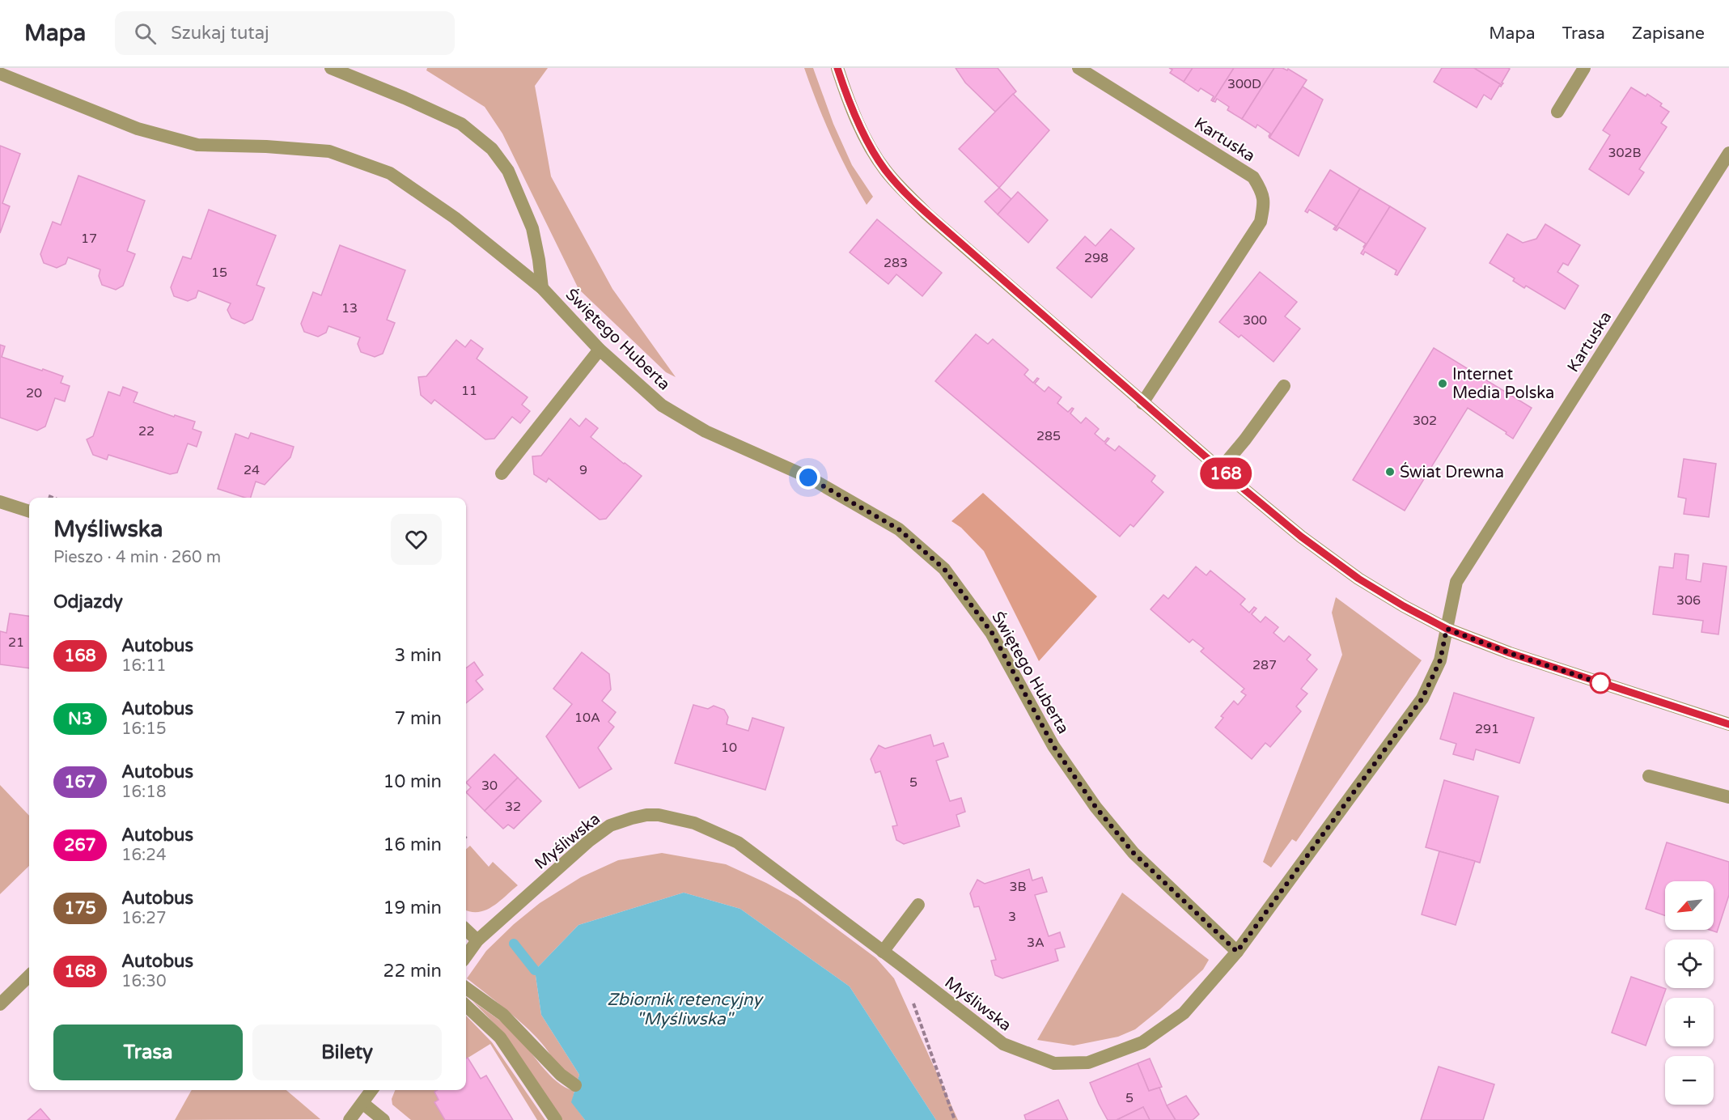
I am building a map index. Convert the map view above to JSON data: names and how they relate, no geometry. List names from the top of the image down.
{
  "streets": {
    "street": ["Kartuska", "Świętego Huberta", "Myśliwska"]
  },
  "crossings": [
    ["Kartuska", "Myśliwska"],
    ["Świętego Huberta", "Myśliwska"]
  ],
  "water": ["Zbiornik retencyjny \"Myśliwska\""],
  "places": ["Internet Media Polska", "Świat Drewna"],
  "lines": ["bus line 168"],
  "house_numbers": [
    "300D",
    "302B",
    "17",
    "298",
    "283",
    "15",
    "13",
    "300",
    "11",
    "20",
    "302",
    "22",
    "285",
    "24",
    "9",
    "306",
    "21",
    "287",
    "10A",
    "291",
    "10",
    "5",
    "30",
    "32",
    "3B",
    "3",
    "3A",
    "5"
  ],
  "north": "bottom left",
  "page": {
    "header": "Mapa",
    "search": "Szukaj tutaj",
    "nav": ["Mapa", "Trasa", "Zapisane"],
    "on_map": "168",
    "heading": [
      ["Myśliwska", "Pieszo · 4 min · 260 m"],
      "Odjazdy"
    ],
    "list": [
      {
        "mark": "168",
        "name": "Autobus",
        "note": "16:11",
        "value": "3 min"
      },
      {
        "mark": "N3",
        "name": "Autobus",
        "note": "16:15",
        "value": "7 min"
      },
      {
        "mark": "167",
        "name": "Autobus",
        "note": "16:18",
        "value": "10 min"
      },
      {
        "mark": "267",
        "name": "Autobus",
        "note": "16:24",
        "value": "16 min"
      },
      {
        "mark": "175",
        "name": "Autobus",
        "note": "16:27",
        "value": "19 min"
      },
      {
        "mark": "168",
        "name": "Autobus",
        "note": "16:30",
        "value": "22 min"
      }
    ],
    "map_buttons": ["+", "−"],
    "buttons": ["Trasa", "Bilety"]
  }
}
